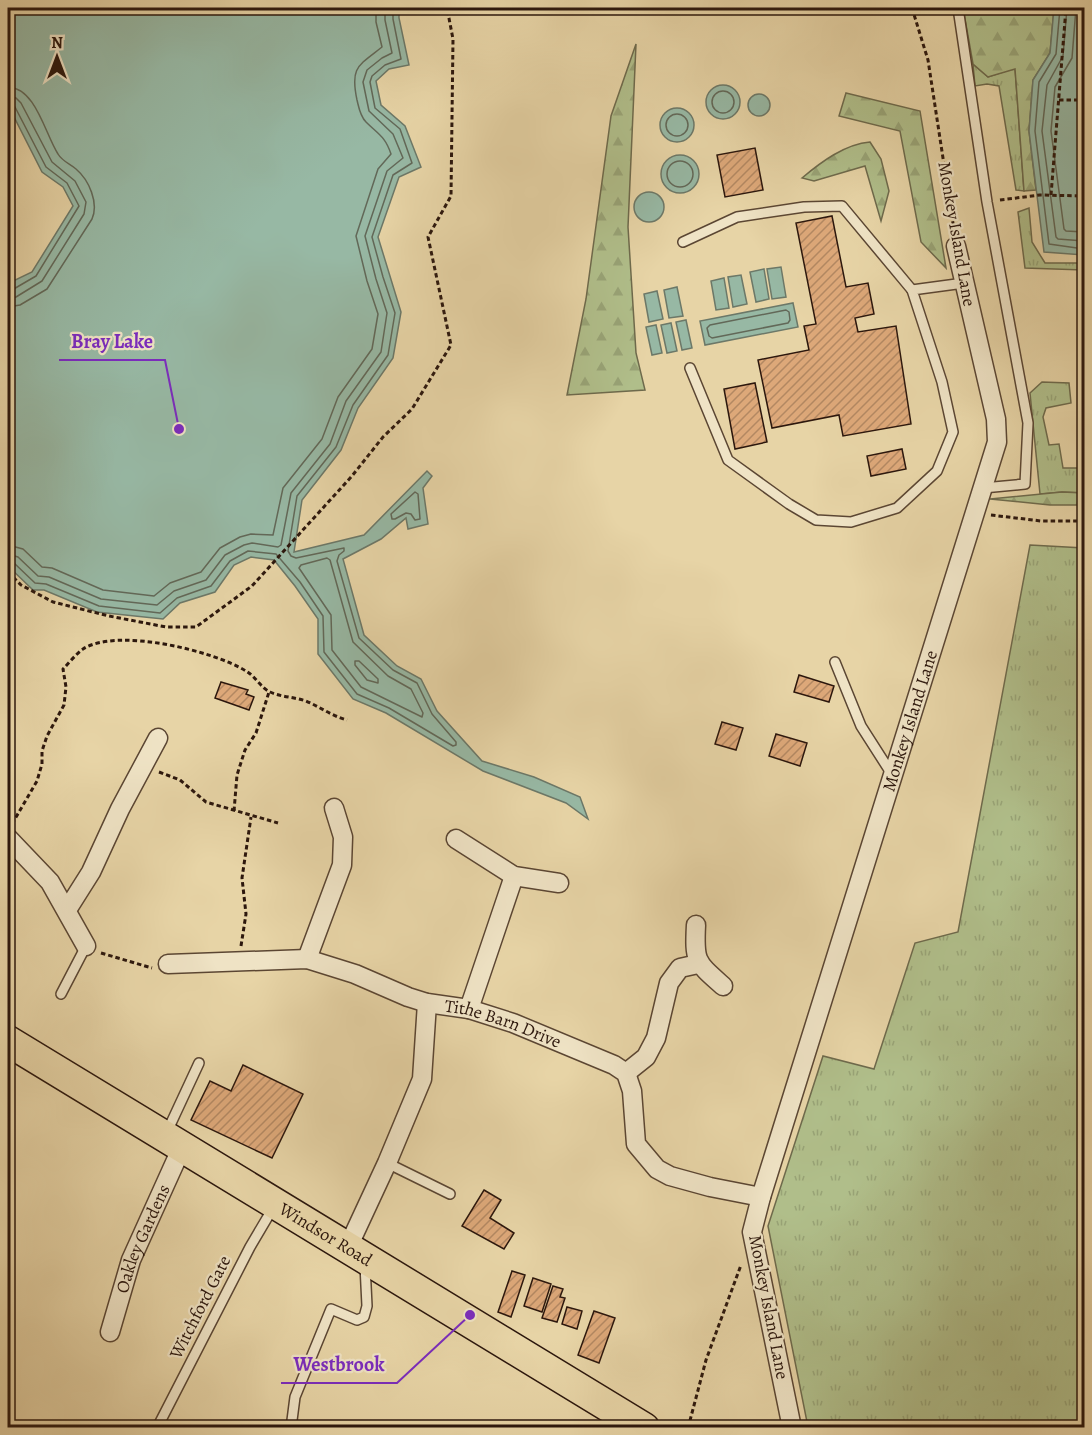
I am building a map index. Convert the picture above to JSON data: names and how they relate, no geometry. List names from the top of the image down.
{
  "streets": {
    "main road": ["Windsor Road"],
    "street": ["Monkey Island Lane", "Tithe Barn Drive", "Oakley Gardens"],
    "lane": ["Witchford Gate"]
  },
  "crossings": [
    ["Windsor Road", "Oakley Gardens"],
    ["Windsor Road", "Witchford Gate"]
  ],
  "places": ["Bray Lake", "Westbrook"],
  "north": "top"
}
